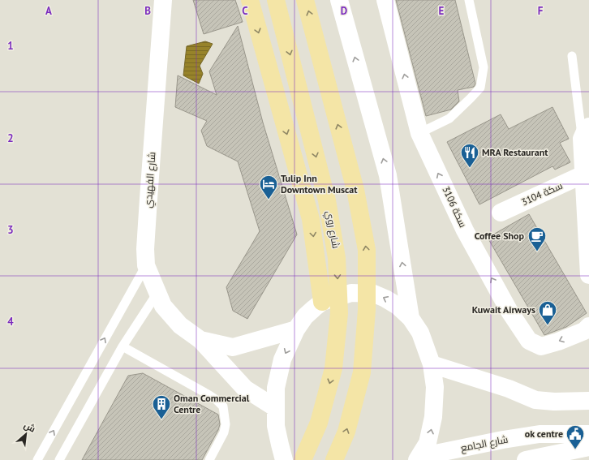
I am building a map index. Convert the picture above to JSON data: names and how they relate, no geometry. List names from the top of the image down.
{
  "streets": {
    "main road": ["شارع روي"],
    "street": [
      "شارع الفهيدي",
      "سكة 3104",
      "سكة 3106",
      "شارع الجامع"
    ]
  },
  "places": {
    "restaurant": ["MRA Restaurant"],
    "hotel": ["Tulip Inn Downtown Muscat"],
    "cafe": ["Coffee Shop"],
    "shop": ["Kuwait Airways"],
    "building": ["Oman Commercial Centre"],
    "public building": ["ok centre"]
  },
  "north": "top right",
  "grid": {
    "columns": [
      "A",
      "B",
      "C",
      "D",
      "E",
      "F"
    ],
    "rows": [
      "1",
      "2",
      "3",
      "4"
    ]
  }
}
